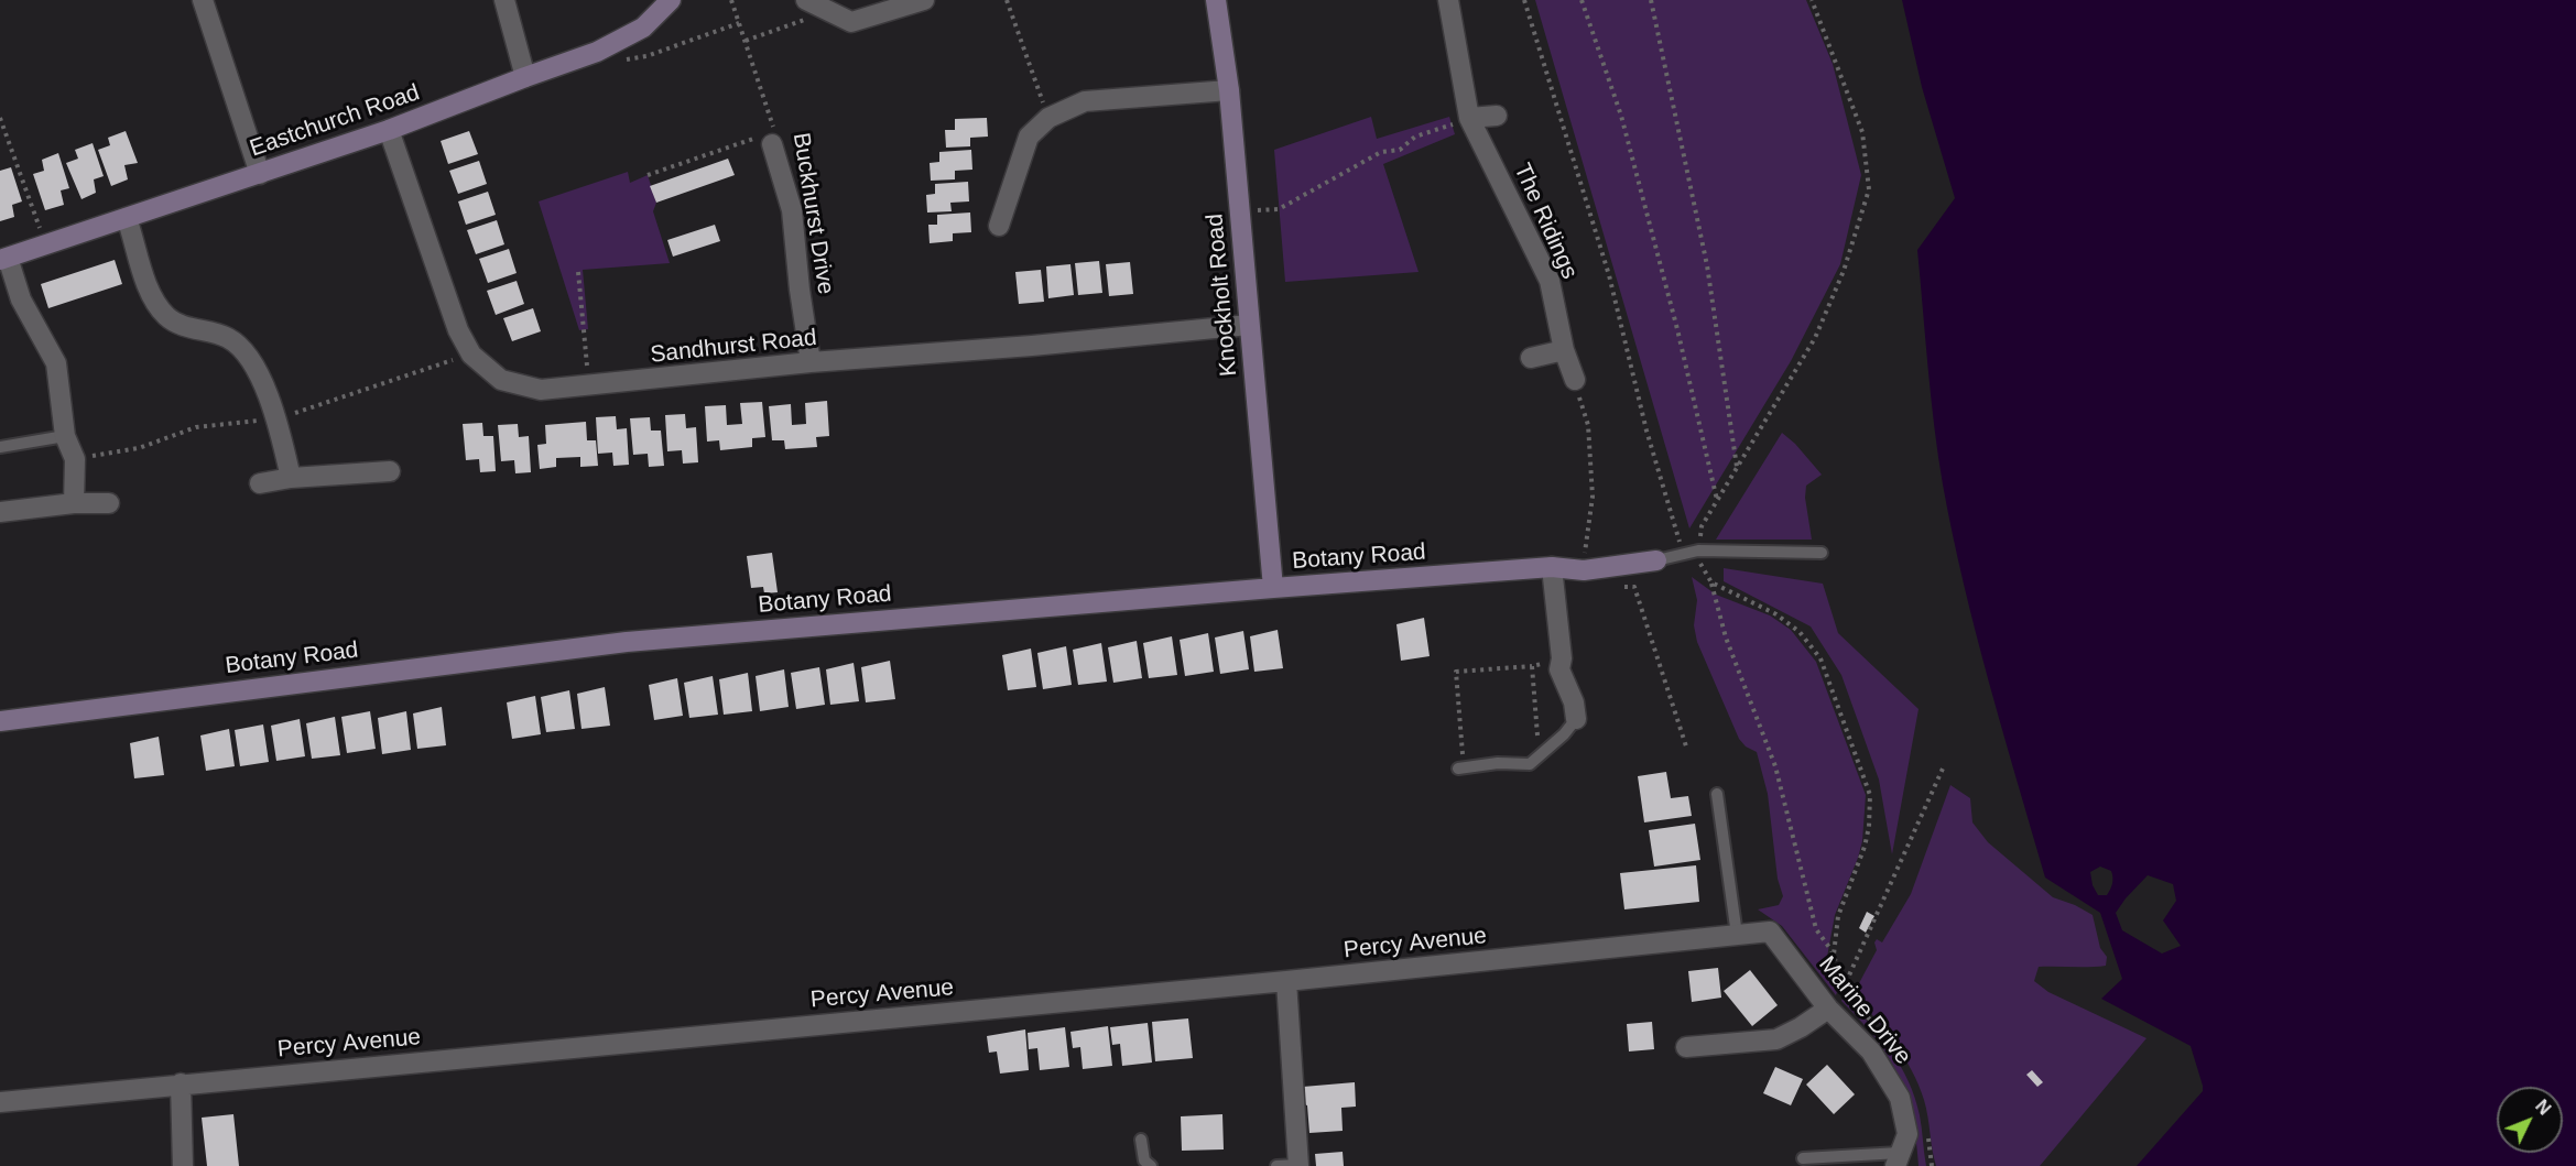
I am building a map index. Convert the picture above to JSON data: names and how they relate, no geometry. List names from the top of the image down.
{
  "streets": {
    "street": [
      "Eastchurch Road",
      "Buckhurst Drive",
      "The Ridings",
      "Knockholt Road",
      "Sandhurst Road",
      "Botany Road",
      "Percy Avenue",
      "Marine Drive"
    ]
  },
  "crossings": [
    ["Eastchurch Road", "Sandhurst Road"],
    ["Buckhurst Drive", "Sandhurst Road"],
    ["Knockholt Road", "Sandhurst Road"],
    ["Knockholt Road", "Botany Road"],
    ["Percy Avenue", "Marine Drive"]
  ],
  "north": "top right"
}
